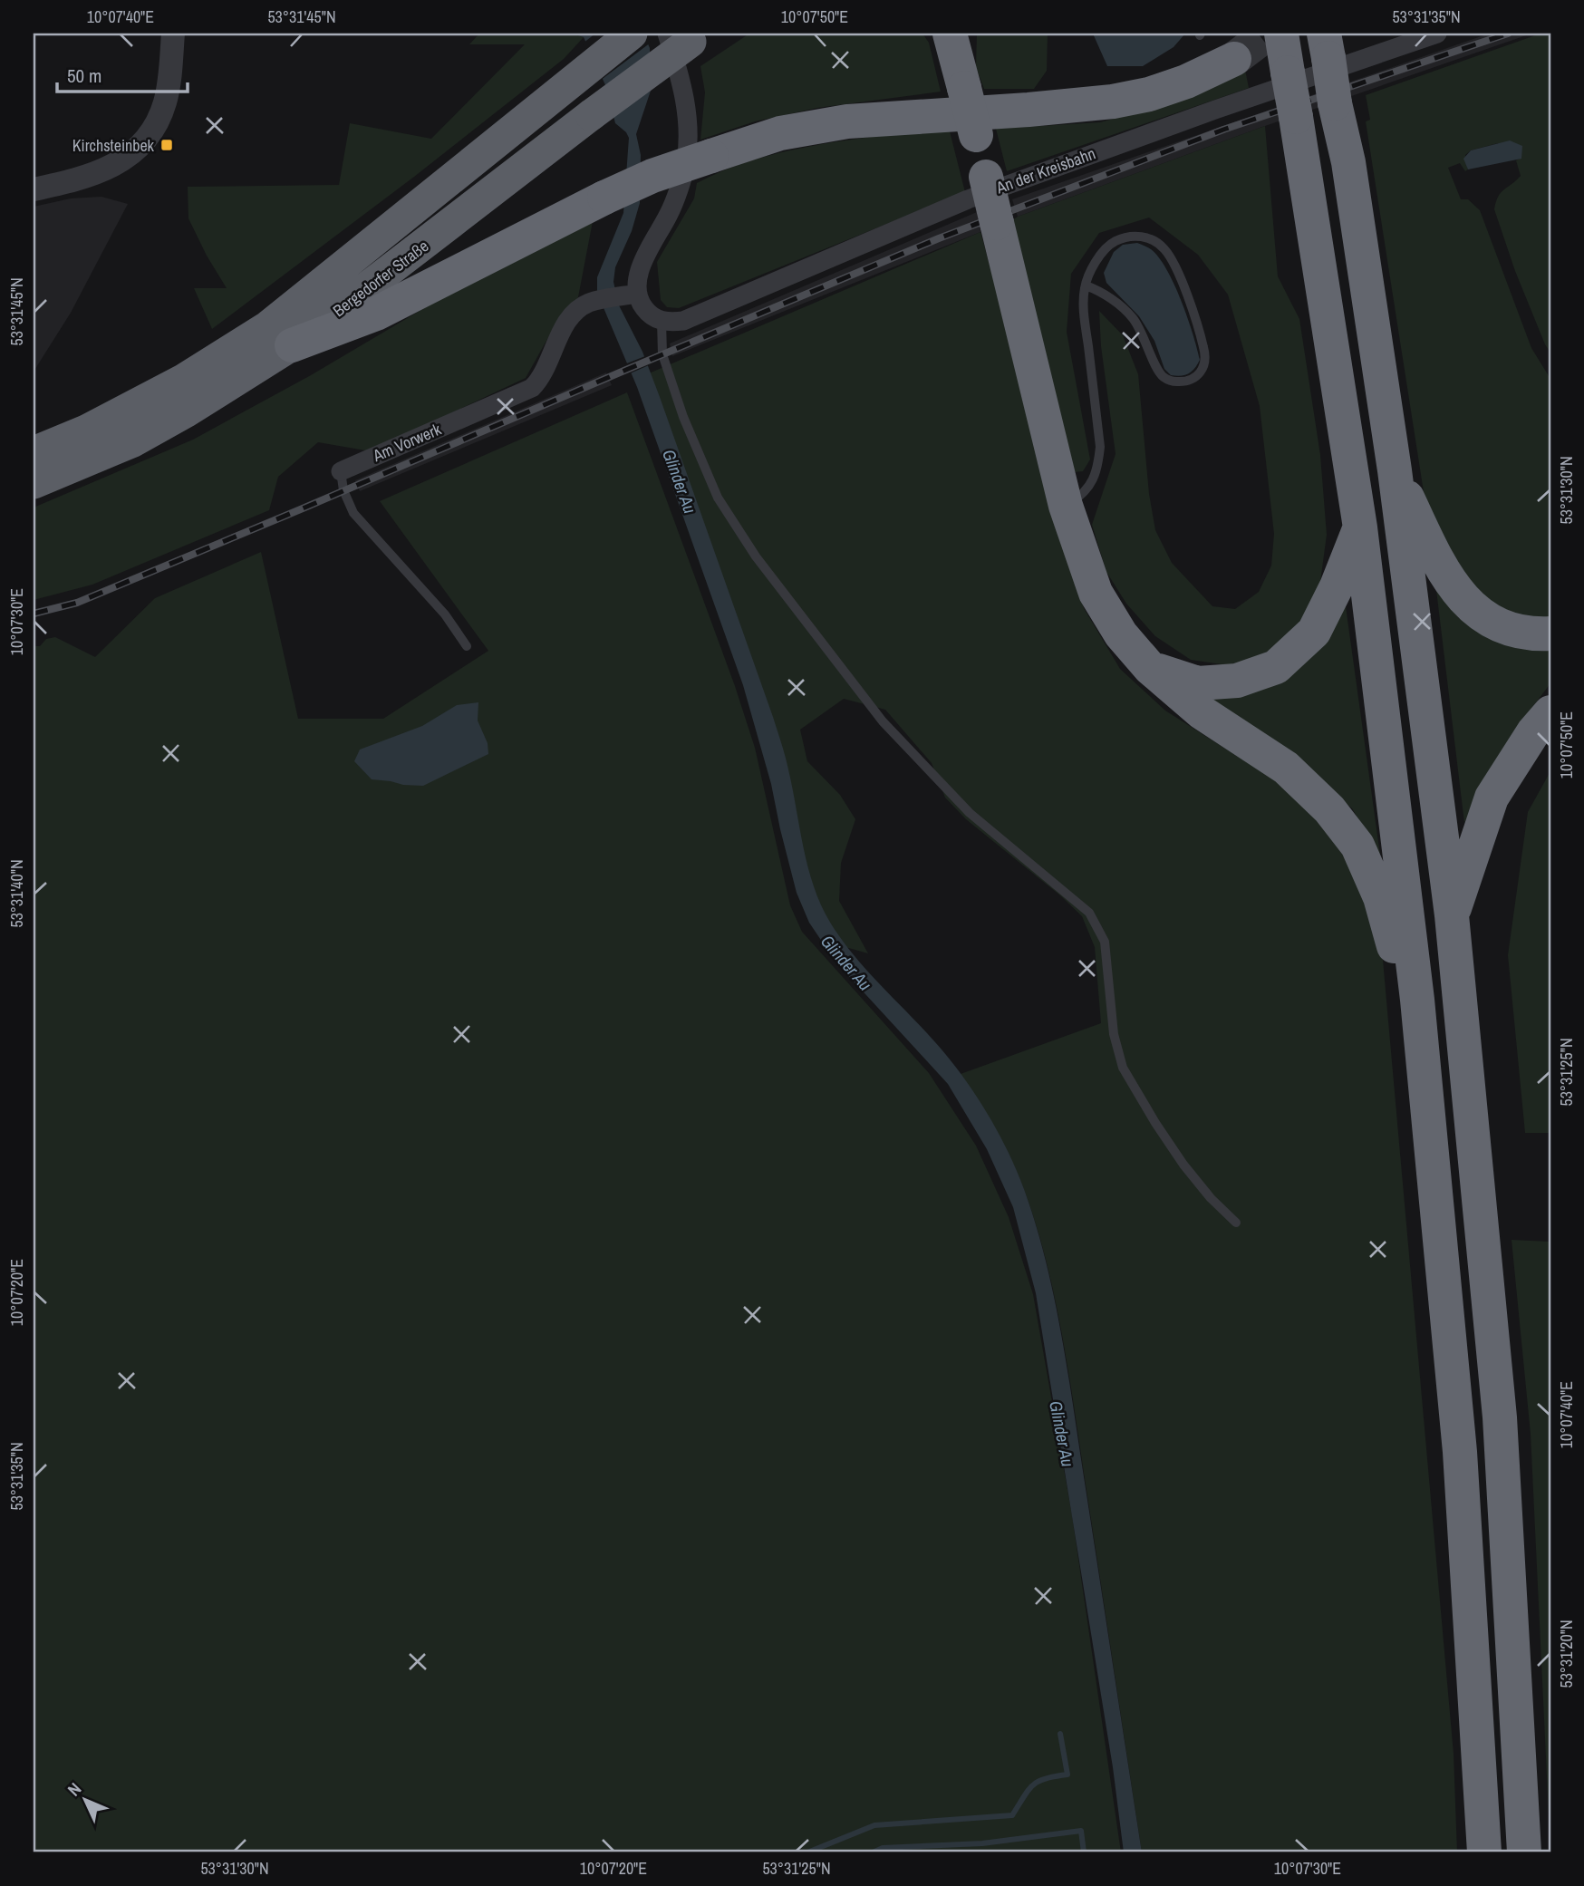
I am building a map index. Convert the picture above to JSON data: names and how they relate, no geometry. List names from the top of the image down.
{
  "streets": {
    "highway": ["Bergedorfer Straße"],
    "street": ["An der Kreisbahn", "Am Vorwerk"]
  },
  "water": ["Glinder Au"],
  "places": {
    "transit": ["Kirchsteinbek"]
  },
  "scale_bar": "50 m",
  "north": "top left",
  "coordinates": [
    "10°07'40\"E",
    "53°31'45\"N",
    "10°07'50\"E",
    "53°31'35\"N",
    "53°31'30\"N",
    "10°07'30\"E",
    "53°31'40\"N",
    "53°31'25\"N",
    "10°07'20\"E",
    "53°31'20\"N"
  ]
}
